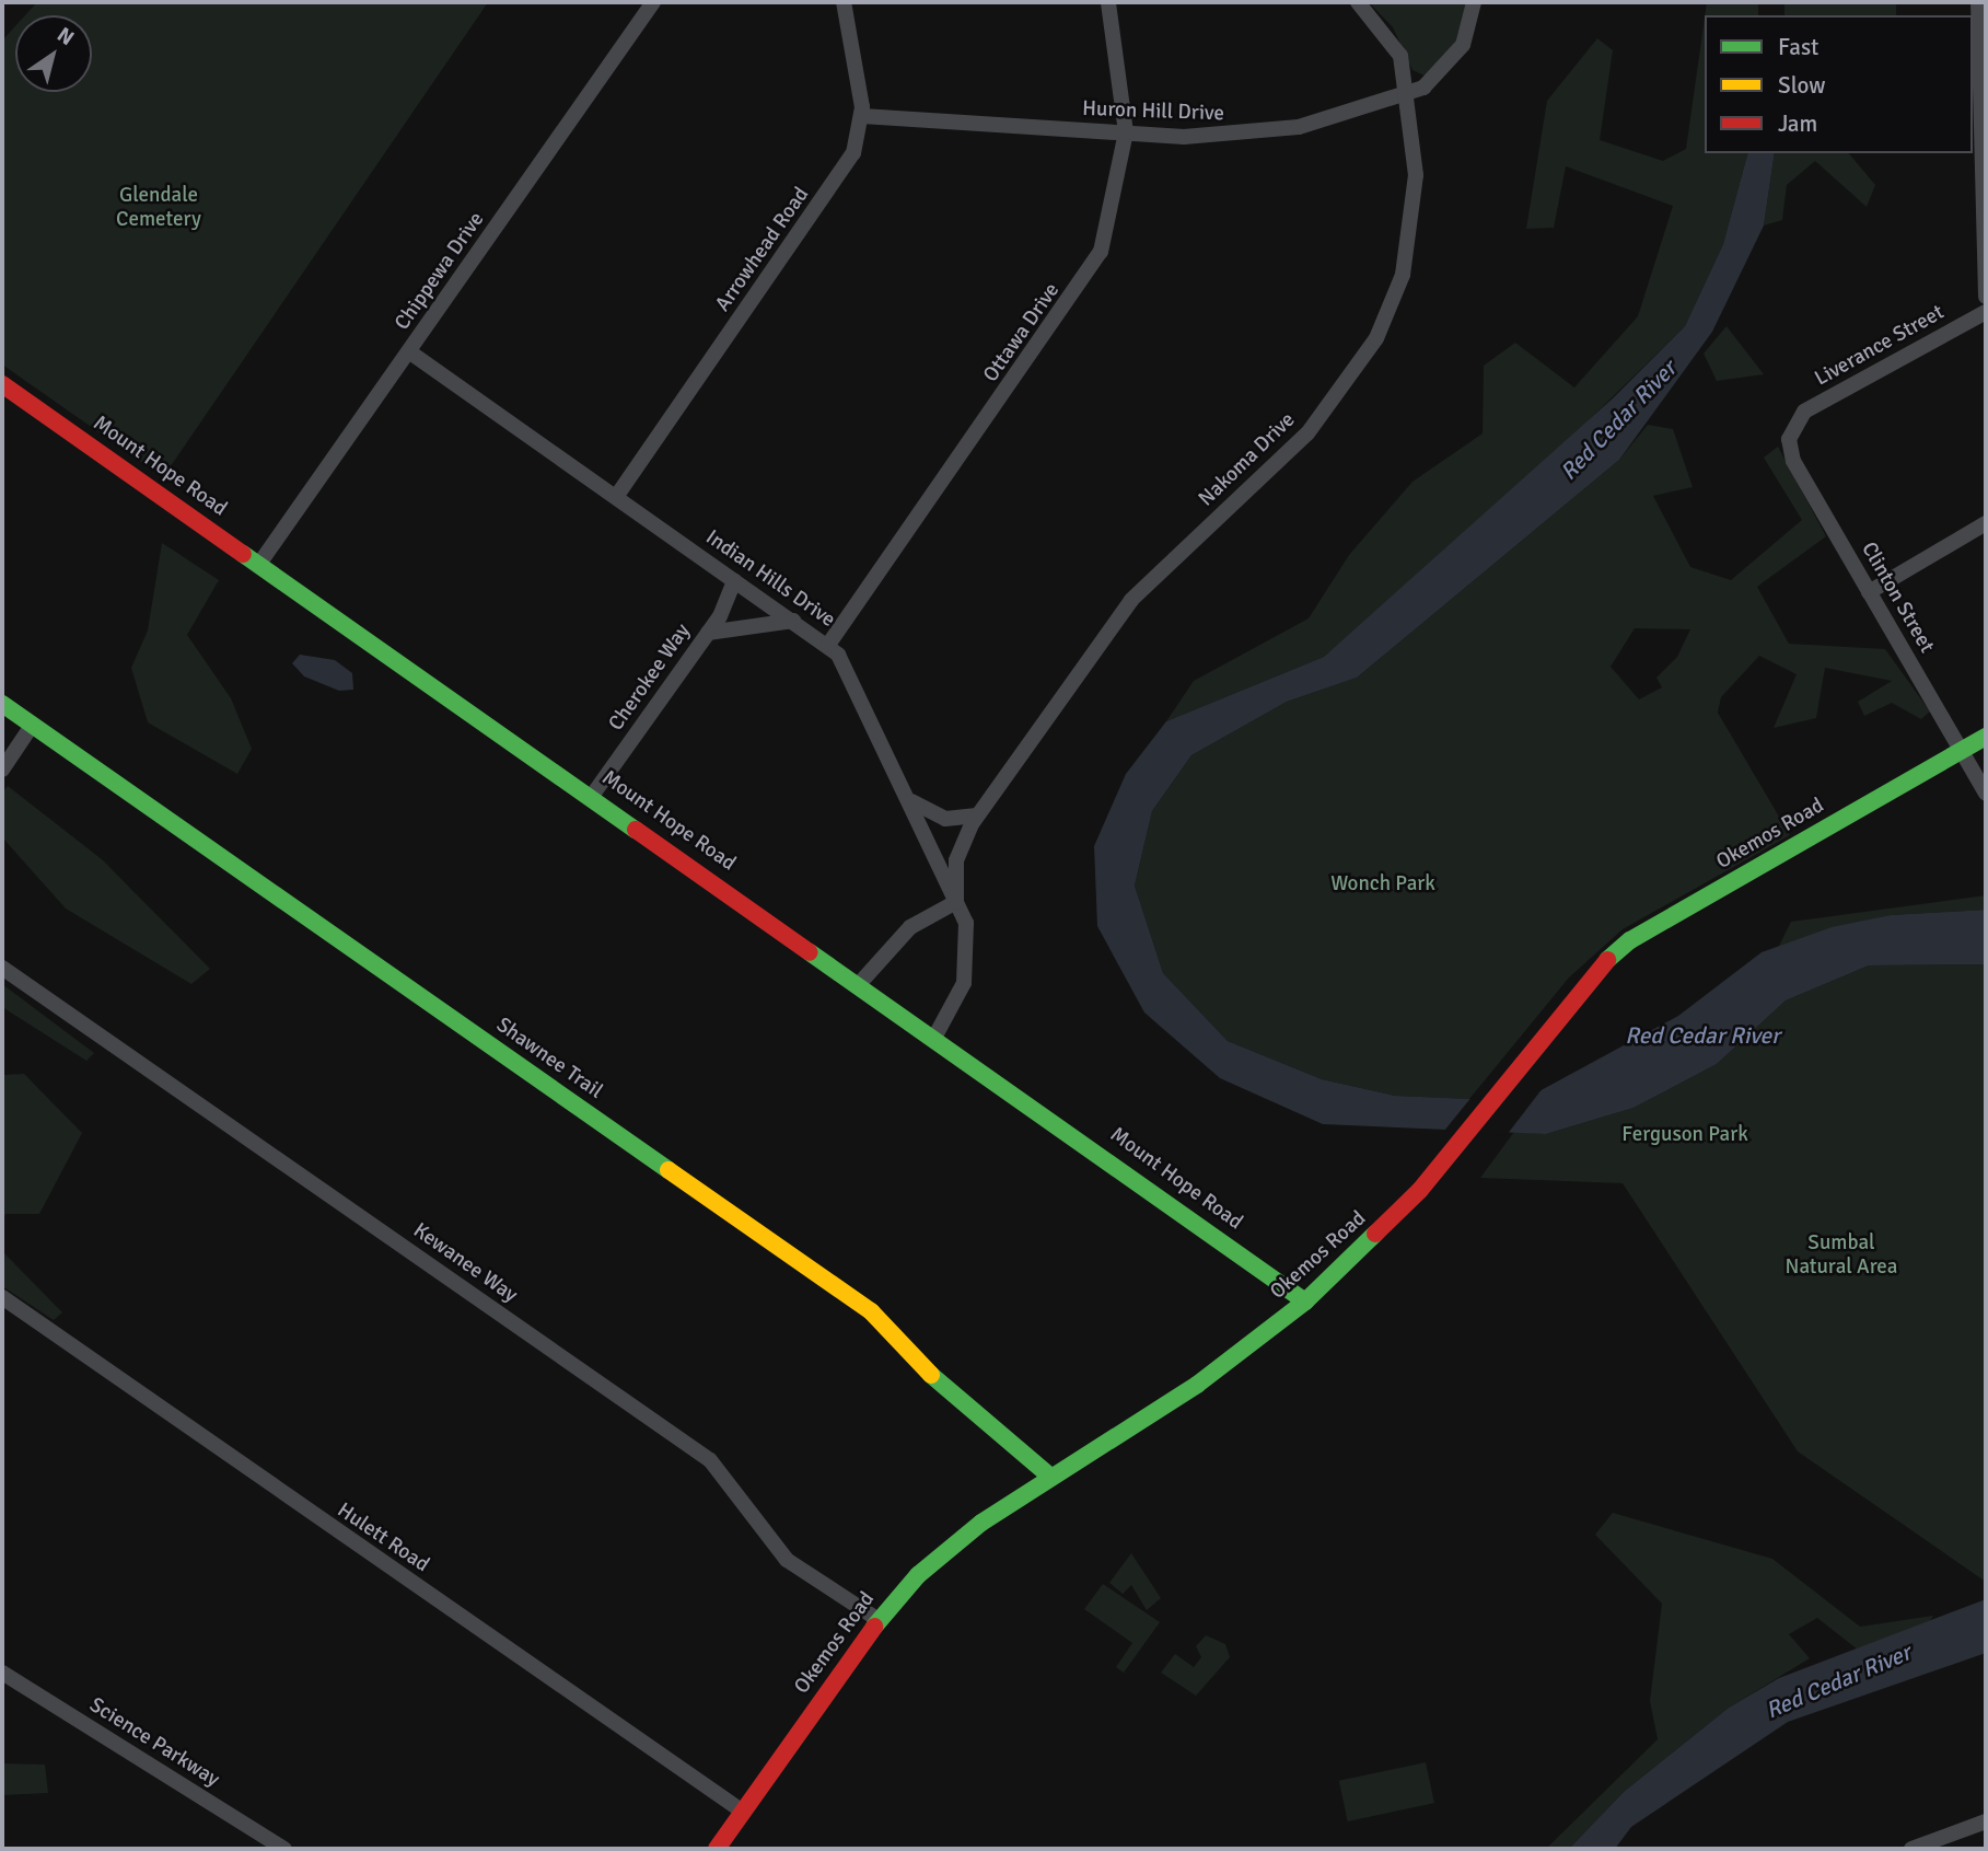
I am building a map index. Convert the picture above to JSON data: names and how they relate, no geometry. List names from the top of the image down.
{
  "streets": {
    "street": [
      "Huron Hill Drive",
      "Arrowhead Road",
      "Chippewa Drive",
      "Ottawa Drive",
      "Liverance Street",
      "Nakoma Drive",
      "Mount Hope Road",
      "Indian Hills Drive",
      "Clinton Street",
      "Cherokee Way",
      "Okemos Road",
      "Shawnee Trail",
      "Kewanee Way",
      "Hulett Road",
      "Science Parkway"
    ]
  },
  "crossings": [
    ["Huron Hill Drive", "Arrowhead Road"],
    ["Huron Hill Drive", "Ottawa Drive"],
    ["Huron Hill Drive", "Nakoma Drive"],
    ["Arrowhead Road", "Indian Hills Drive"],
    ["Chippewa Drive", "Mount Hope Road"],
    ["Chippewa Drive", "Indian Hills Drive"],
    ["Ottawa Drive", "Indian Hills Drive"],
    ["Liverance Street", "Clinton Street"],
    ["Nakoma Drive", "Indian Hills Drive"],
    ["Mount Hope Road", "Indian Hills Drive"],
    ["Mount Hope Road", "Cherokee Way"],
    ["Mount Hope Road", "Okemos Road"],
    ["Indian Hills Drive", "Cherokee Way"],
    ["Clinton Street", "Okemos Road"],
    ["Okemos Road", "Shawnee Trail"],
    ["Okemos Road", "Kewanee Way"],
    ["Okemos Road", "Hulett Road"]
  ],
  "water": ["Red Cedar River"],
  "parks": [
    "Glendale Cemetery",
    "Wonch Park",
    "Ferguson Park",
    "Sumbal Natural Area"
  ],
  "legend": ["Fast", "Slow", "Jam"],
  "north": "top right"
}
